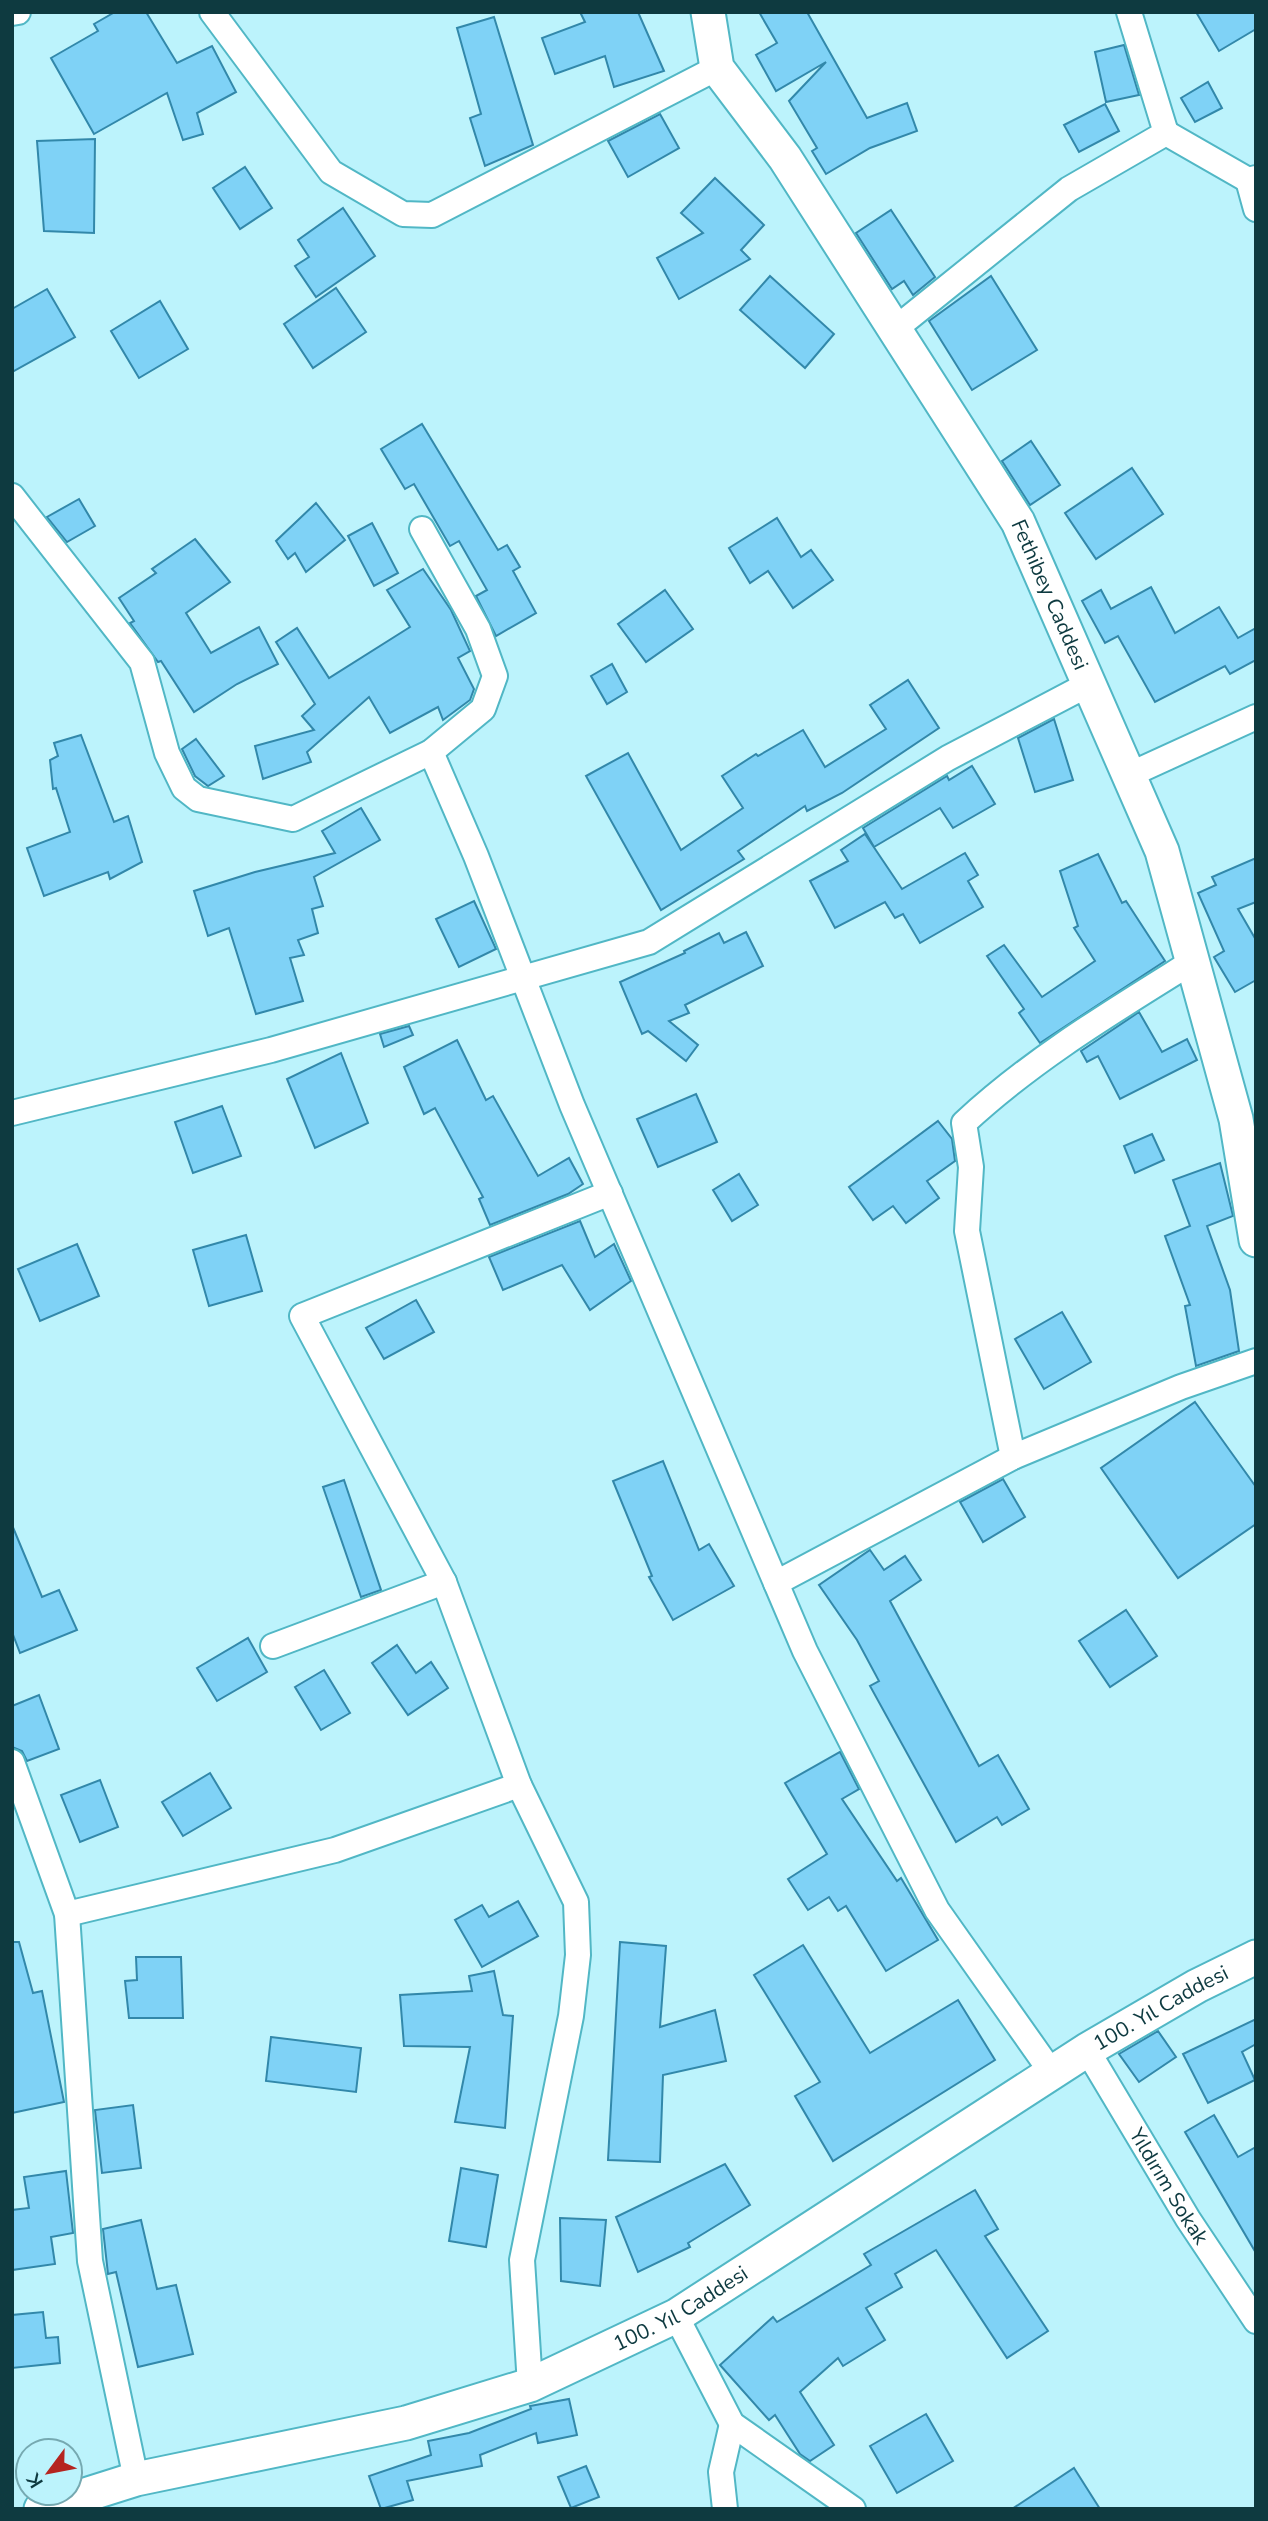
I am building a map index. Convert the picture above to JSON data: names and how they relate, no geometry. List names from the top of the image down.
{
  "streets": {
    "street": ["Fethibey Caddesi", "100. Yıl Caddesi", "Yıldırım Sokak"]
  },
  "crossings": [
    ["100. Yıl Caddesi", "Yıldırım Sokak"]
  ],
  "north": "bottom left"
}
